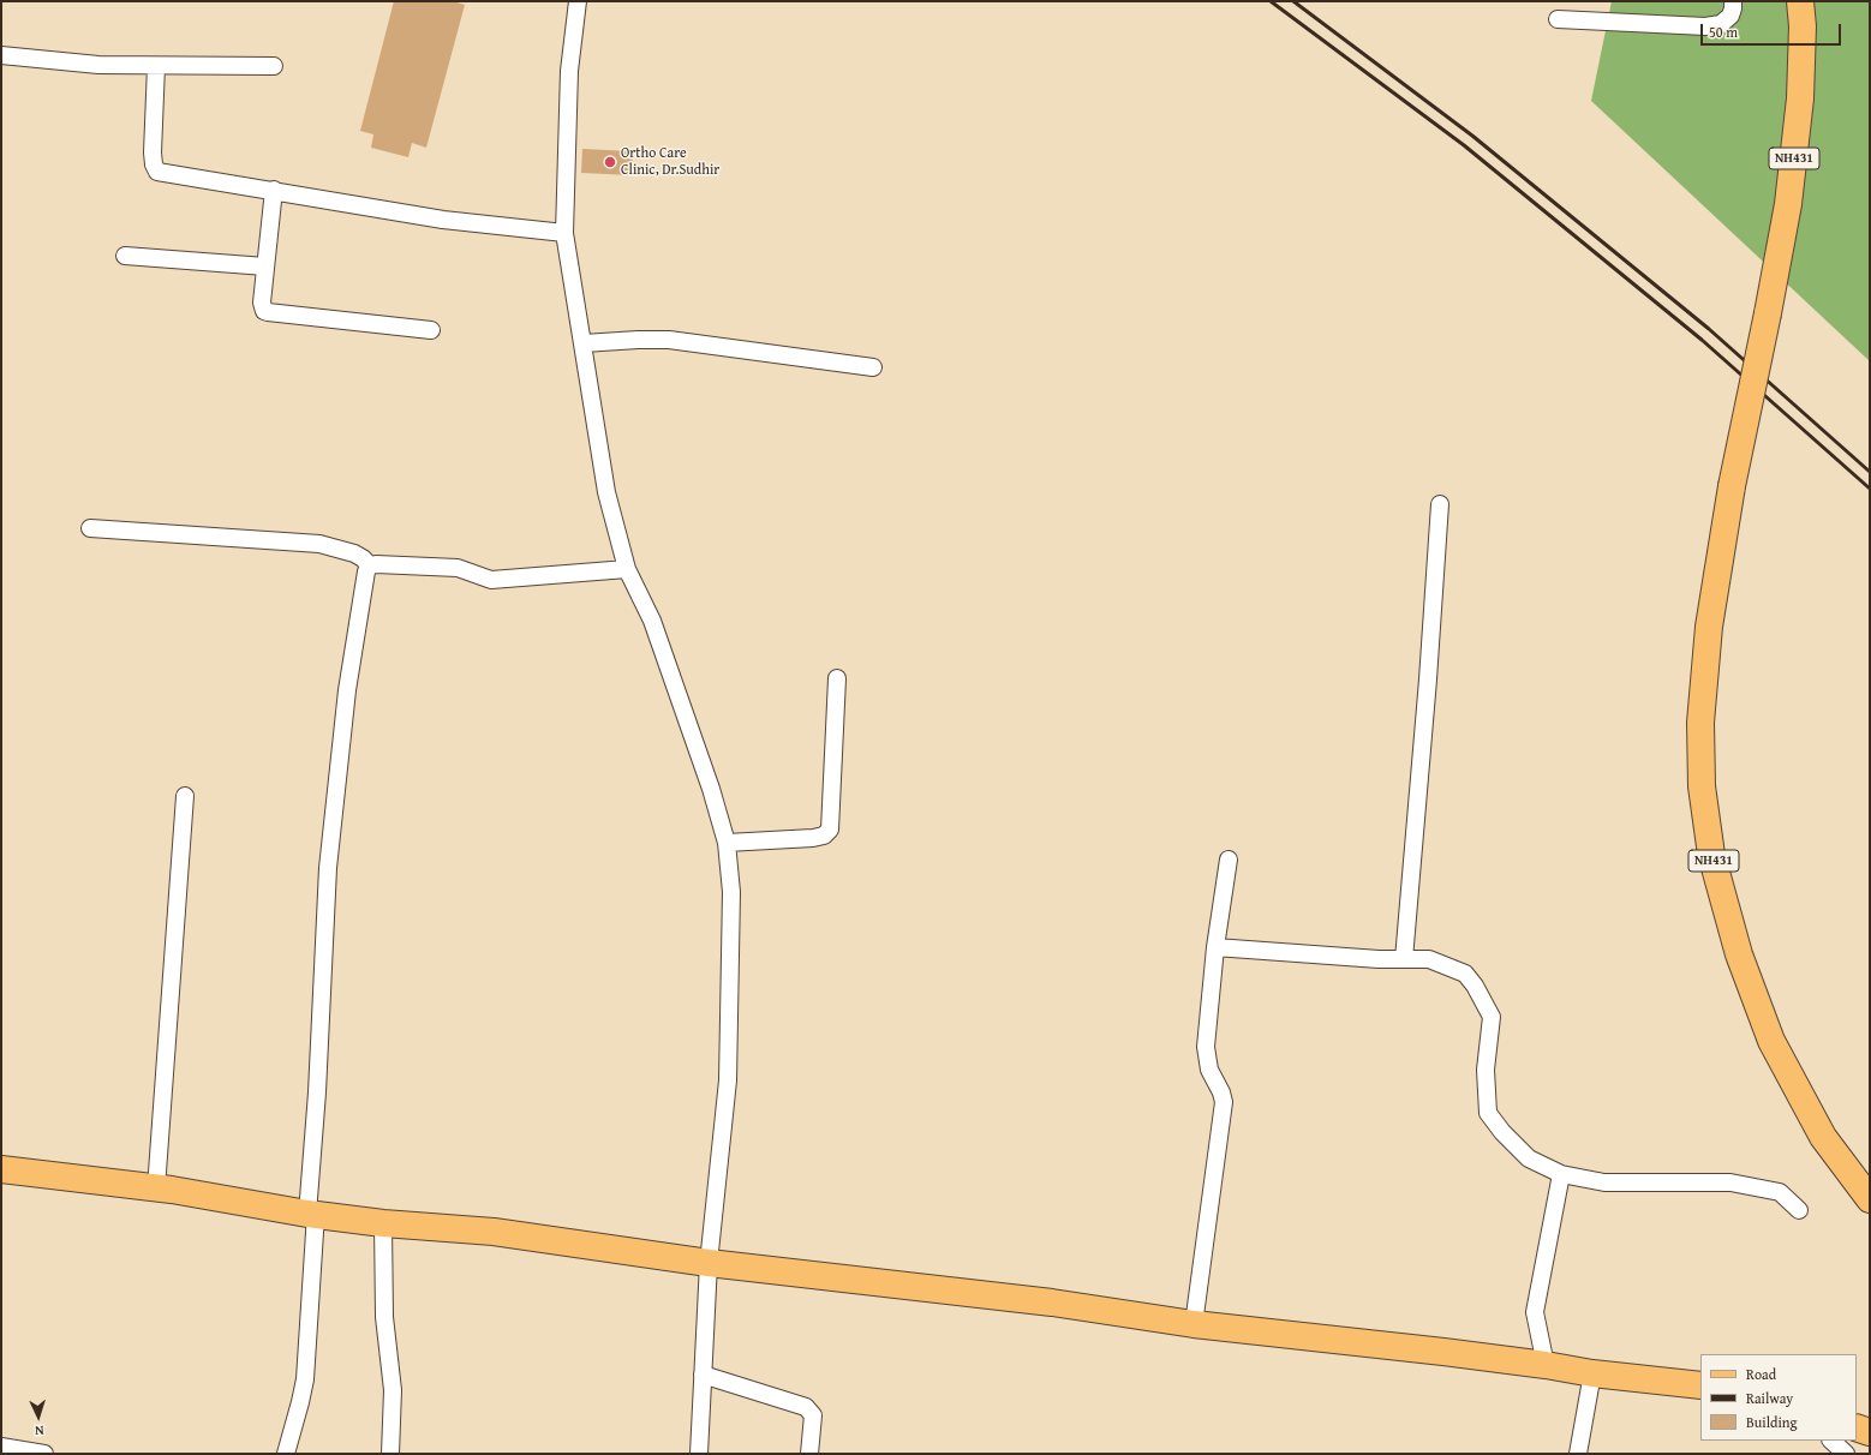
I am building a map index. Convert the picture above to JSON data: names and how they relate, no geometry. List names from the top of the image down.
{
  "streets": {
    "main road": ["NH431"]
  },
  "places": ["Ortho Care Clinic, Dr.Sudhir"],
  "legend": ["Road", "Railway", "Building"],
  "scale_bar": "50 m",
  "north": "bottom"
}
